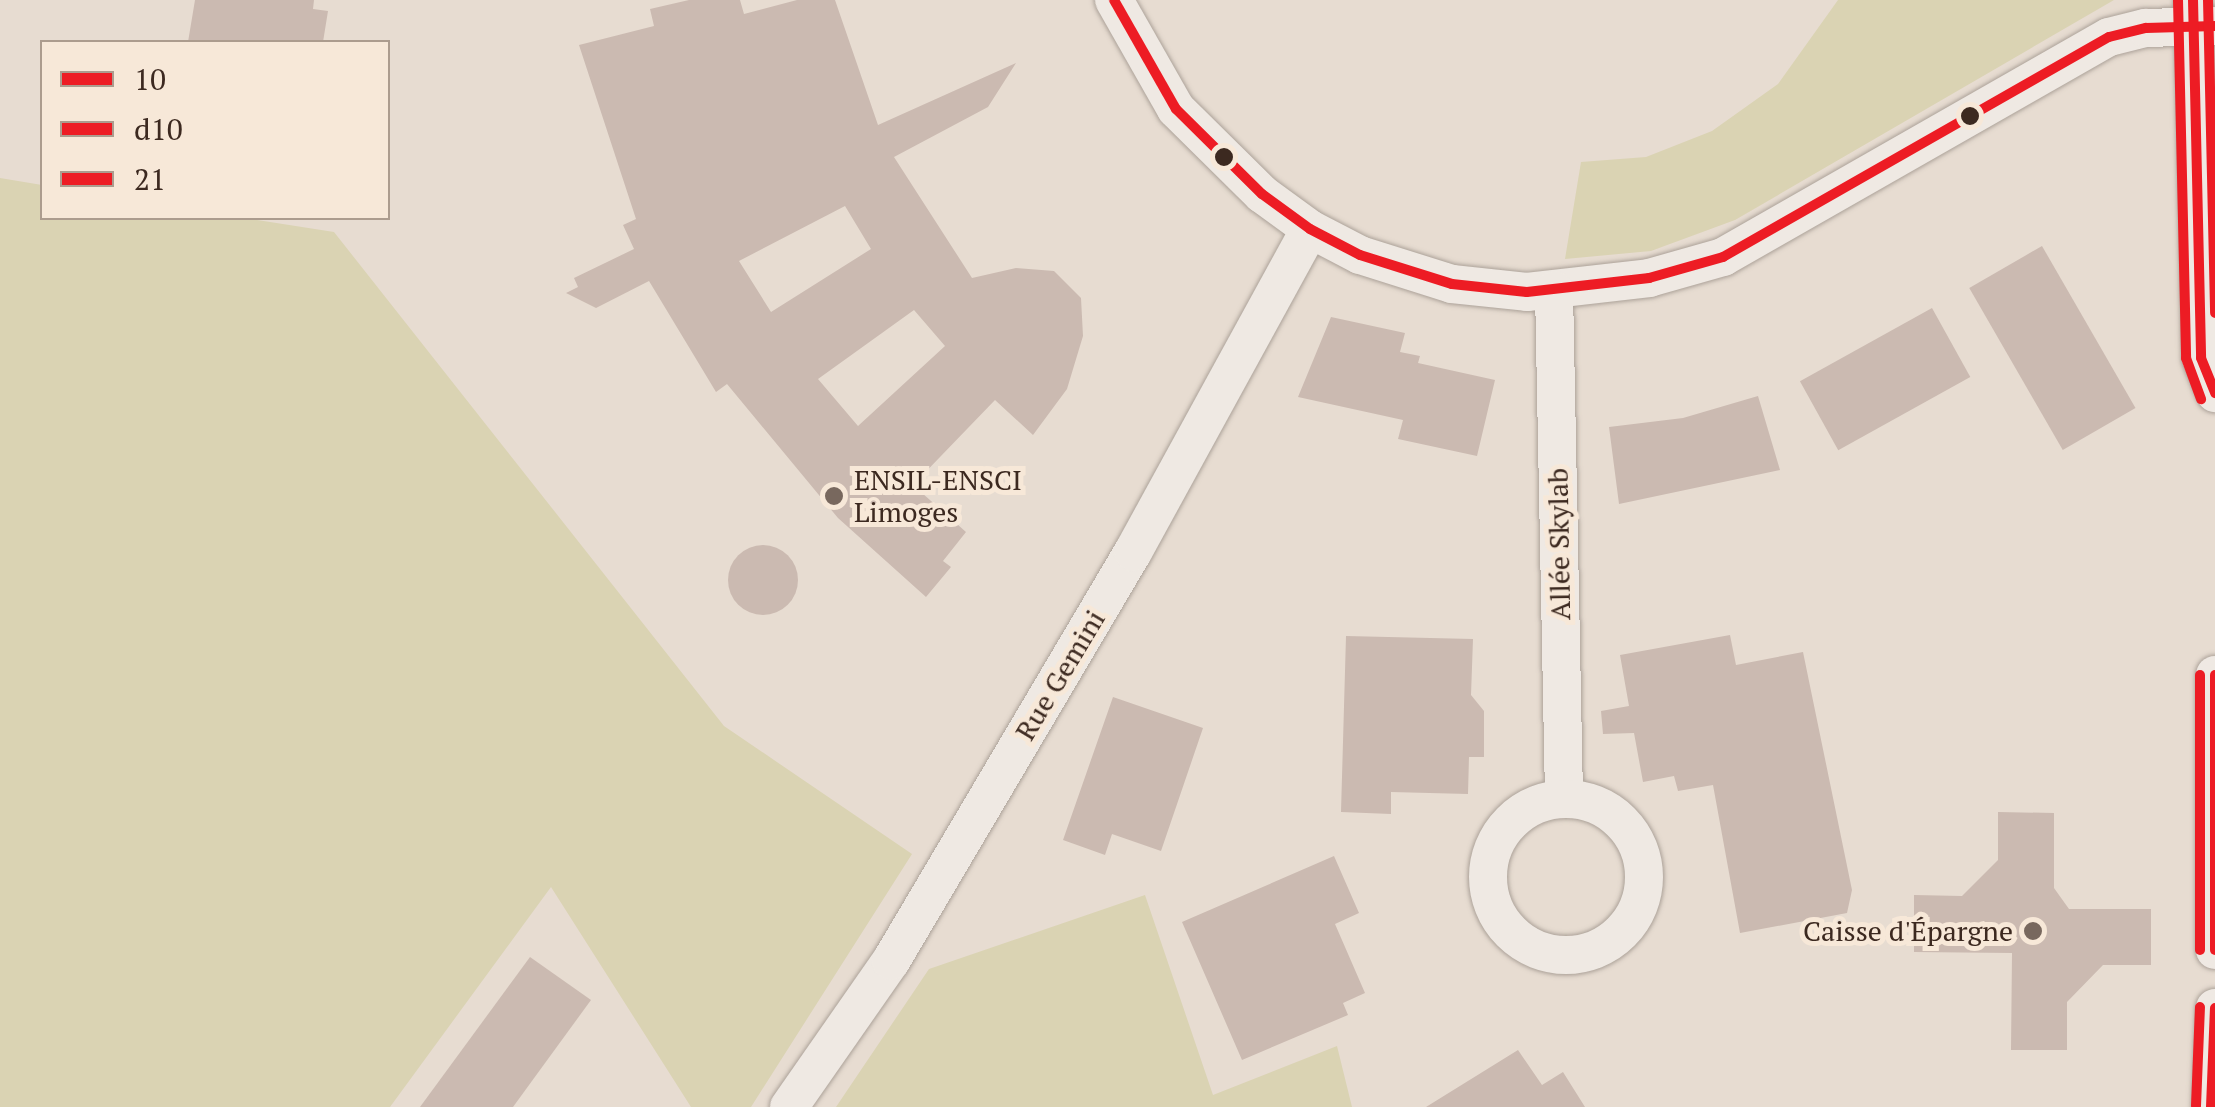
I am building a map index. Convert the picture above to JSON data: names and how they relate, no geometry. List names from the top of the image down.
{
  "streets": {
    "street": ["Allée Skylab", "Rue Gemini"]
  },
  "places": ["ENSIL-ENSCI Limoges", "Caisse d'Épargne"],
  "lines": ["transit line 10", "transit line d10", "transit line 21"],
  "legend": ["10", "d10", "21"]
}
